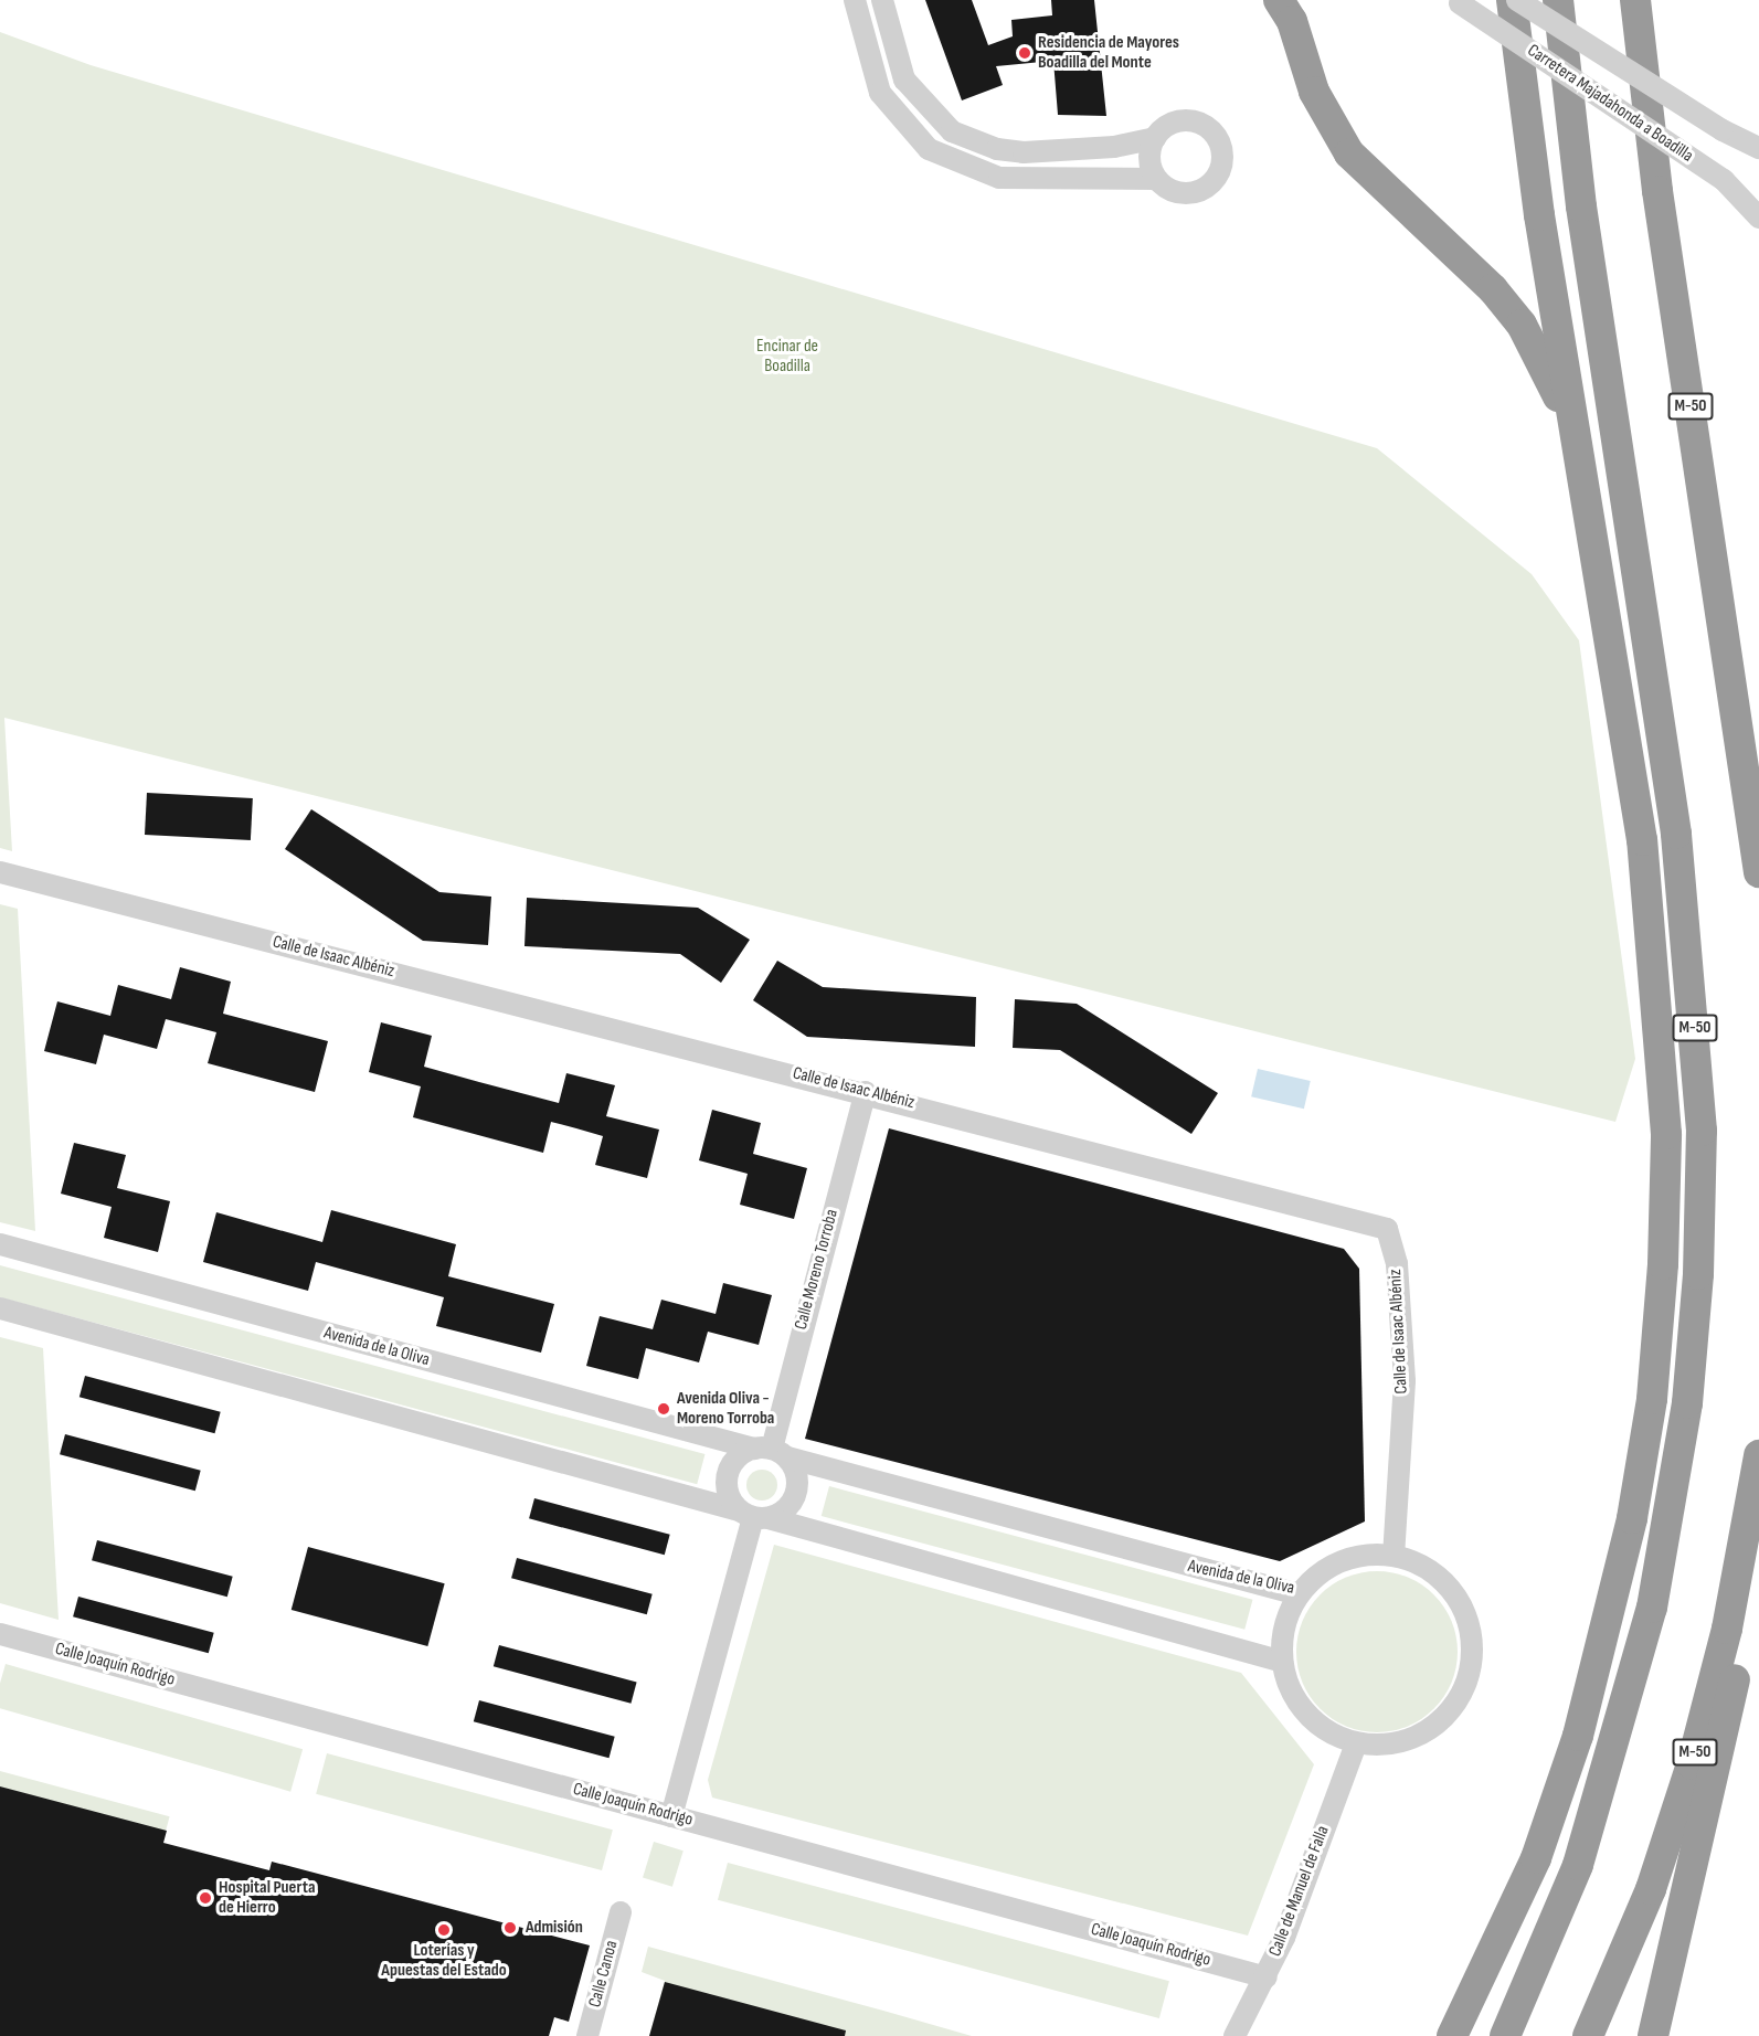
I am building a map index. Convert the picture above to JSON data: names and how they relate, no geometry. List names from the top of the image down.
{
  "streets": {
    "highway": ["M-50"],
    "street": [
      "Carretera Majadahonda a Boadilla",
      "Calle de Isaac Albéniz",
      "Calle Moreno Torroba",
      "Avenida de la Oliva",
      "Calle Joaquín Rodrigo",
      "Calle de Manuel de Falla",
      "Calle Canoa"
    ]
  },
  "crossings": [
    ["Calle de Isaac Albéniz", "Calle Moreno Torroba"],
    ["Calle de Isaac Albéniz", "Avenida de la Oliva"],
    ["Calle de Isaac Albéniz", "Calle de Manuel de Falla"],
    ["Calle Moreno Torroba", "Avenida de la Oliva"],
    ["Avenida de la Oliva", "Calle de Manuel de Falla"],
    ["Calle Joaquín Rodrigo", "Calle de Manuel de Falla"]
  ],
  "parks": ["Encinar de Boadilla"],
  "places": [
    "Residencia de Mayores Boadilla del Monte",
    "Avenida Oliva - Moreno Torroba",
    "Hospital Puerta de Hierro",
    "Admisión",
    "Loterías y Apuestas del Estado"
  ]
}
